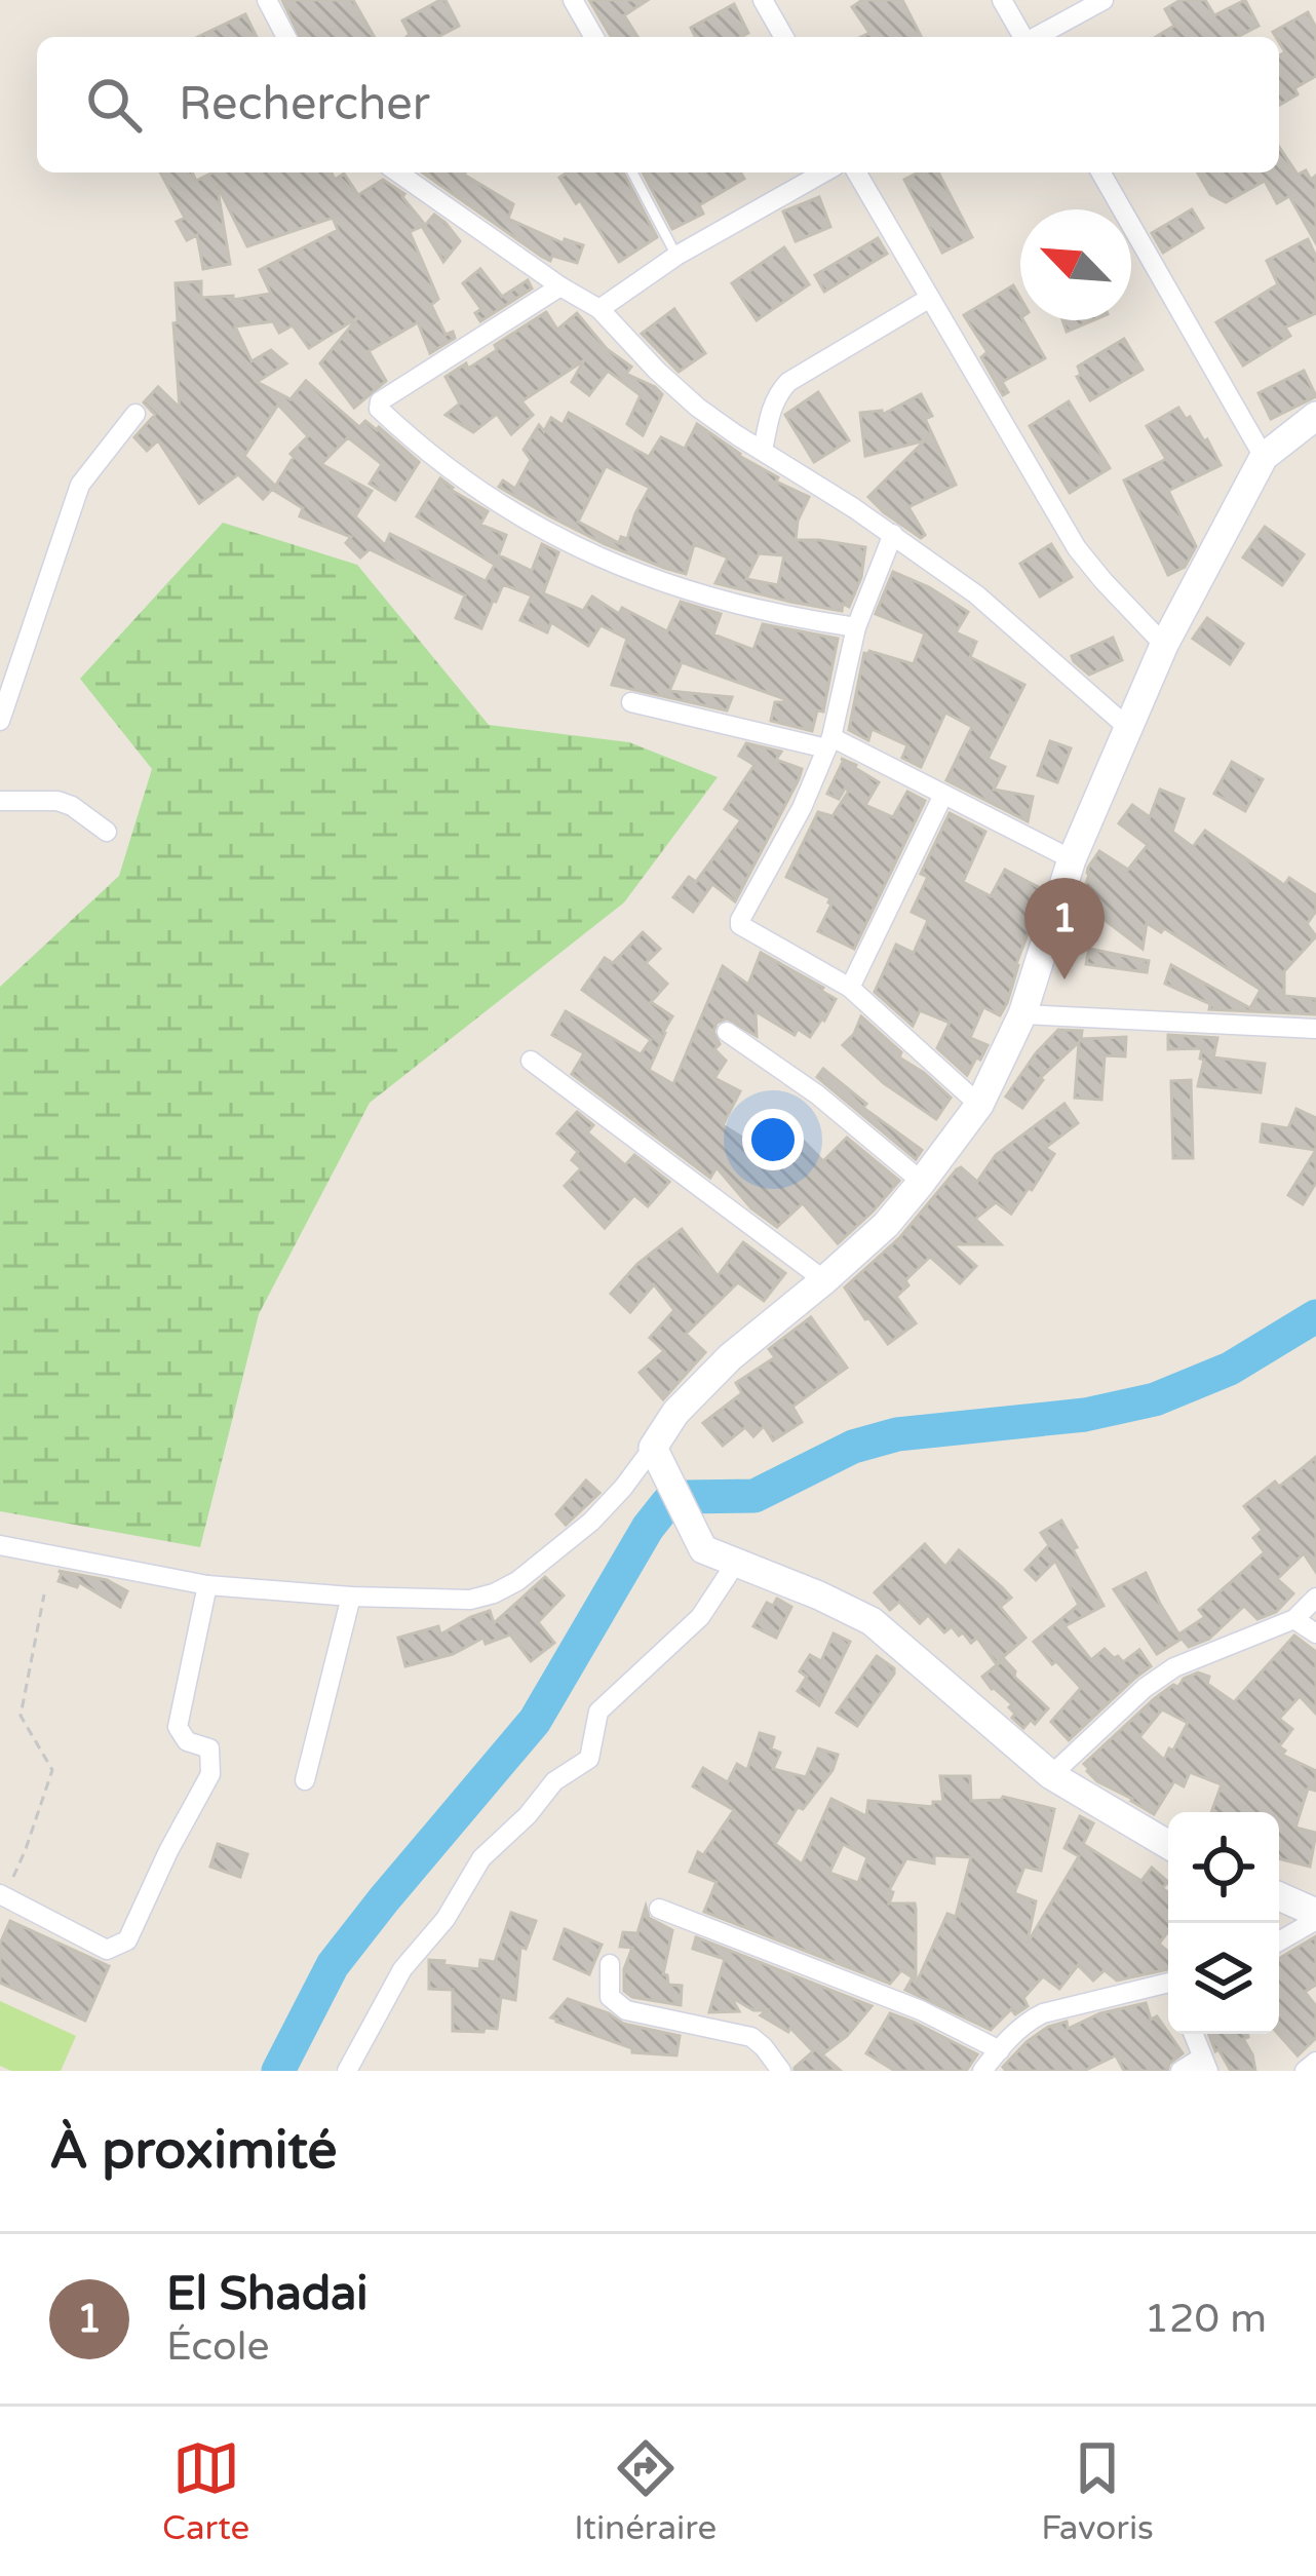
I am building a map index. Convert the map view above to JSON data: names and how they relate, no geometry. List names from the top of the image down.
{
  "north": "top left",
  "page": {
    "search": "Rechercher",
    "pins": "1",
    "heading": "À proximité",
    "list": [
      {
        "mark": "1",
        "name": "El Shadai",
        "note": "École",
        "value": "120 m"
      }
    ],
    "nav": ["Carte", "Itinéraire", "Favoris"]
  }
}
